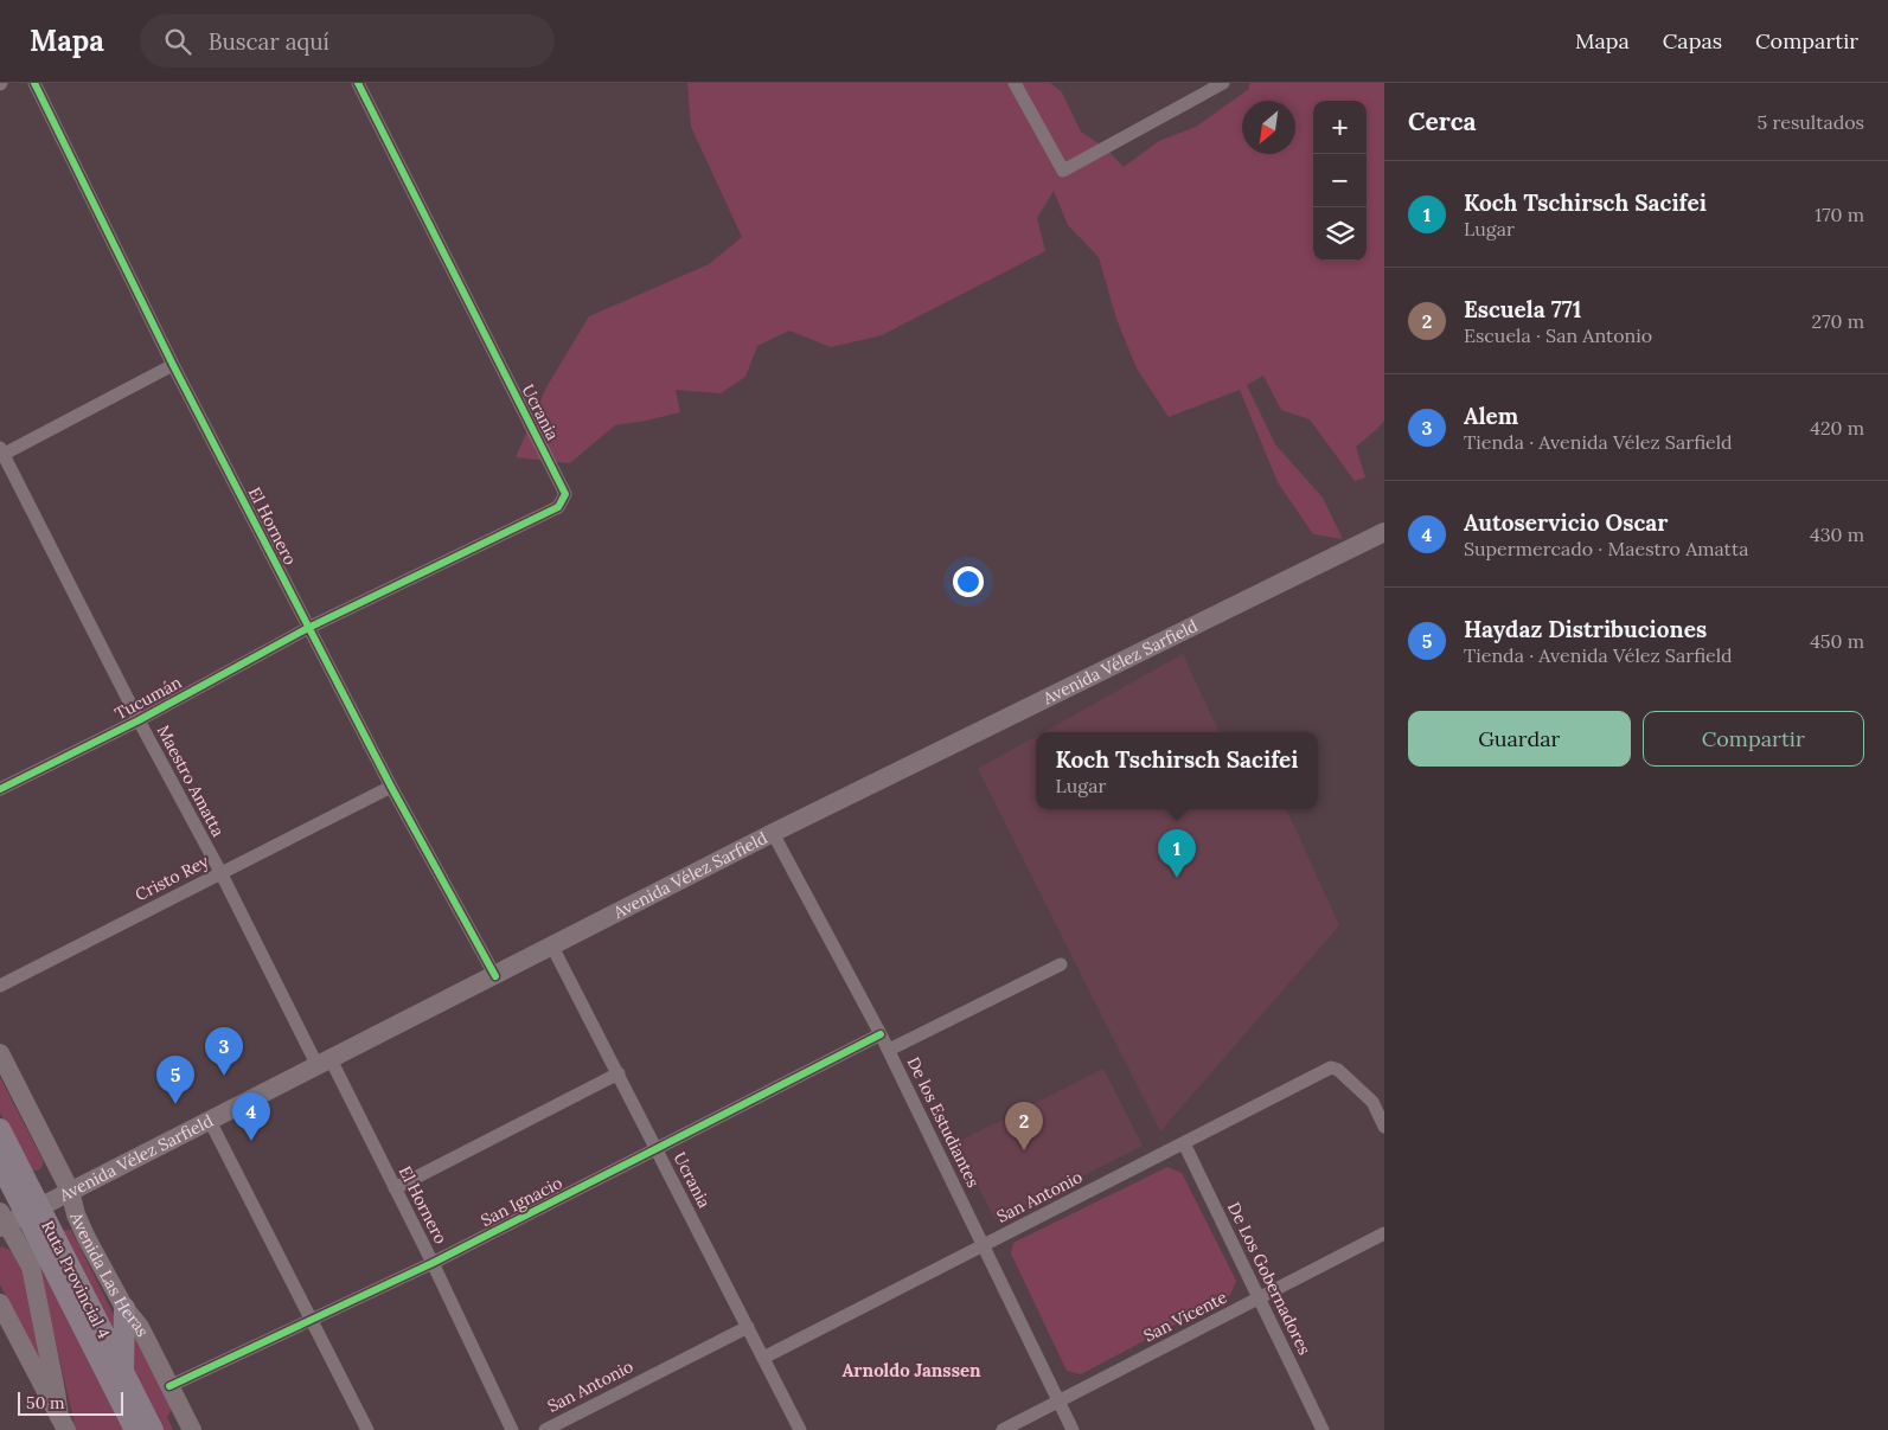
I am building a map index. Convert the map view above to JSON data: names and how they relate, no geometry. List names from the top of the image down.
{
  "streets": {
    "main road": ["Avenida Vélez Sarfield", "Avenida Las Heras", "Ruta Provincial 4"],
    "street": [
      "Ucrania",
      "El Hornero",
      "Tucumán",
      "Maestro Amatta",
      "Cristo Rey",
      "De los Estudiantes",
      "San Antonio",
      "San Ignacio",
      "De Los Gobernadores",
      "San Vicente"
    ]
  },
  "crossings": [
    ["Ucrania", "El Hornero"],
    ["Ucrania", "Avenida Vélez Sarfield"],
    ["Ucrania", "Tucumán"],
    ["Ucrania", "San Antonio"],
    ["Ucrania", "San Ignacio"],
    ["El Hornero", "Avenida Vélez Sarfield"],
    ["El Hornero", "Tucumán"],
    ["El Hornero", "Maestro Amatta"],
    ["El Hornero", "Cristo Rey"],
    ["El Hornero", "San Ignacio"],
    ["Avenida Vélez Sarfield", "Maestro Amatta"],
    ["Avenida Vélez Sarfield", "De los Estudiantes"],
    ["Avenida Vélez Sarfield", "Avenida Las Heras"],
    ["Avenida Vélez Sarfield", "Ruta Provincial 4"],
    ["Tucumán", "Maestro Amatta"],
    ["Maestro Amatta", "Cristo Rey"],
    ["De los Estudiantes", "San Antonio"],
    ["De los Estudiantes", "San Ignacio"],
    ["De los Estudiantes", "San Vicente"],
    ["San Antonio", "De Los Gobernadores"],
    ["San Ignacio", "Avenida Las Heras"],
    ["De Los Gobernadores", "San Vicente"]
  ],
  "districts": ["Arnoldo Janssen"],
  "scale_bar": "50 m",
  "north": "bottom left",
  "page": {
    "header": "Mapa",
    "search": "Buscar aquí",
    "nav": ["Mapa", "Capas", "Compartir"],
    "heading": ["Cerca", "5 resultados"],
    "map_buttons": ["+", "−"],
    "list": [
      {
        "mark": "1",
        "name": "Koch Tschirsch Sacifei",
        "note": "Lugar",
        "value": "170 m"
      },
      {
        "mark": "2",
        "name": "Escuela 771",
        "note": "Escuela · San Antonio",
        "value": "270 m"
      },
      {
        "mark": "3",
        "name": "Alem",
        "note": "Tienda · Avenida Vélez Sarfield",
        "value": "420 m"
      },
      {
        "mark": "4",
        "name": "Autoservicio Oscar",
        "note": "Supermercado · Maestro Amatta",
        "value": "430 m"
      },
      {
        "mark": "5",
        "name": "Haydaz Distribuciones",
        "note": "Tienda · Avenida Vélez Sarfield",
        "value": "450 m"
      }
    ],
    "buttons": ["Guardar", "Compartir"],
    "popup": ["Koch Tschirsch Sacifei", "Lugar"],
    "pins": [
      "1",
      "3",
      "5",
      "4",
      "2"
    ],
    "scale": "50 m"
  }
}
